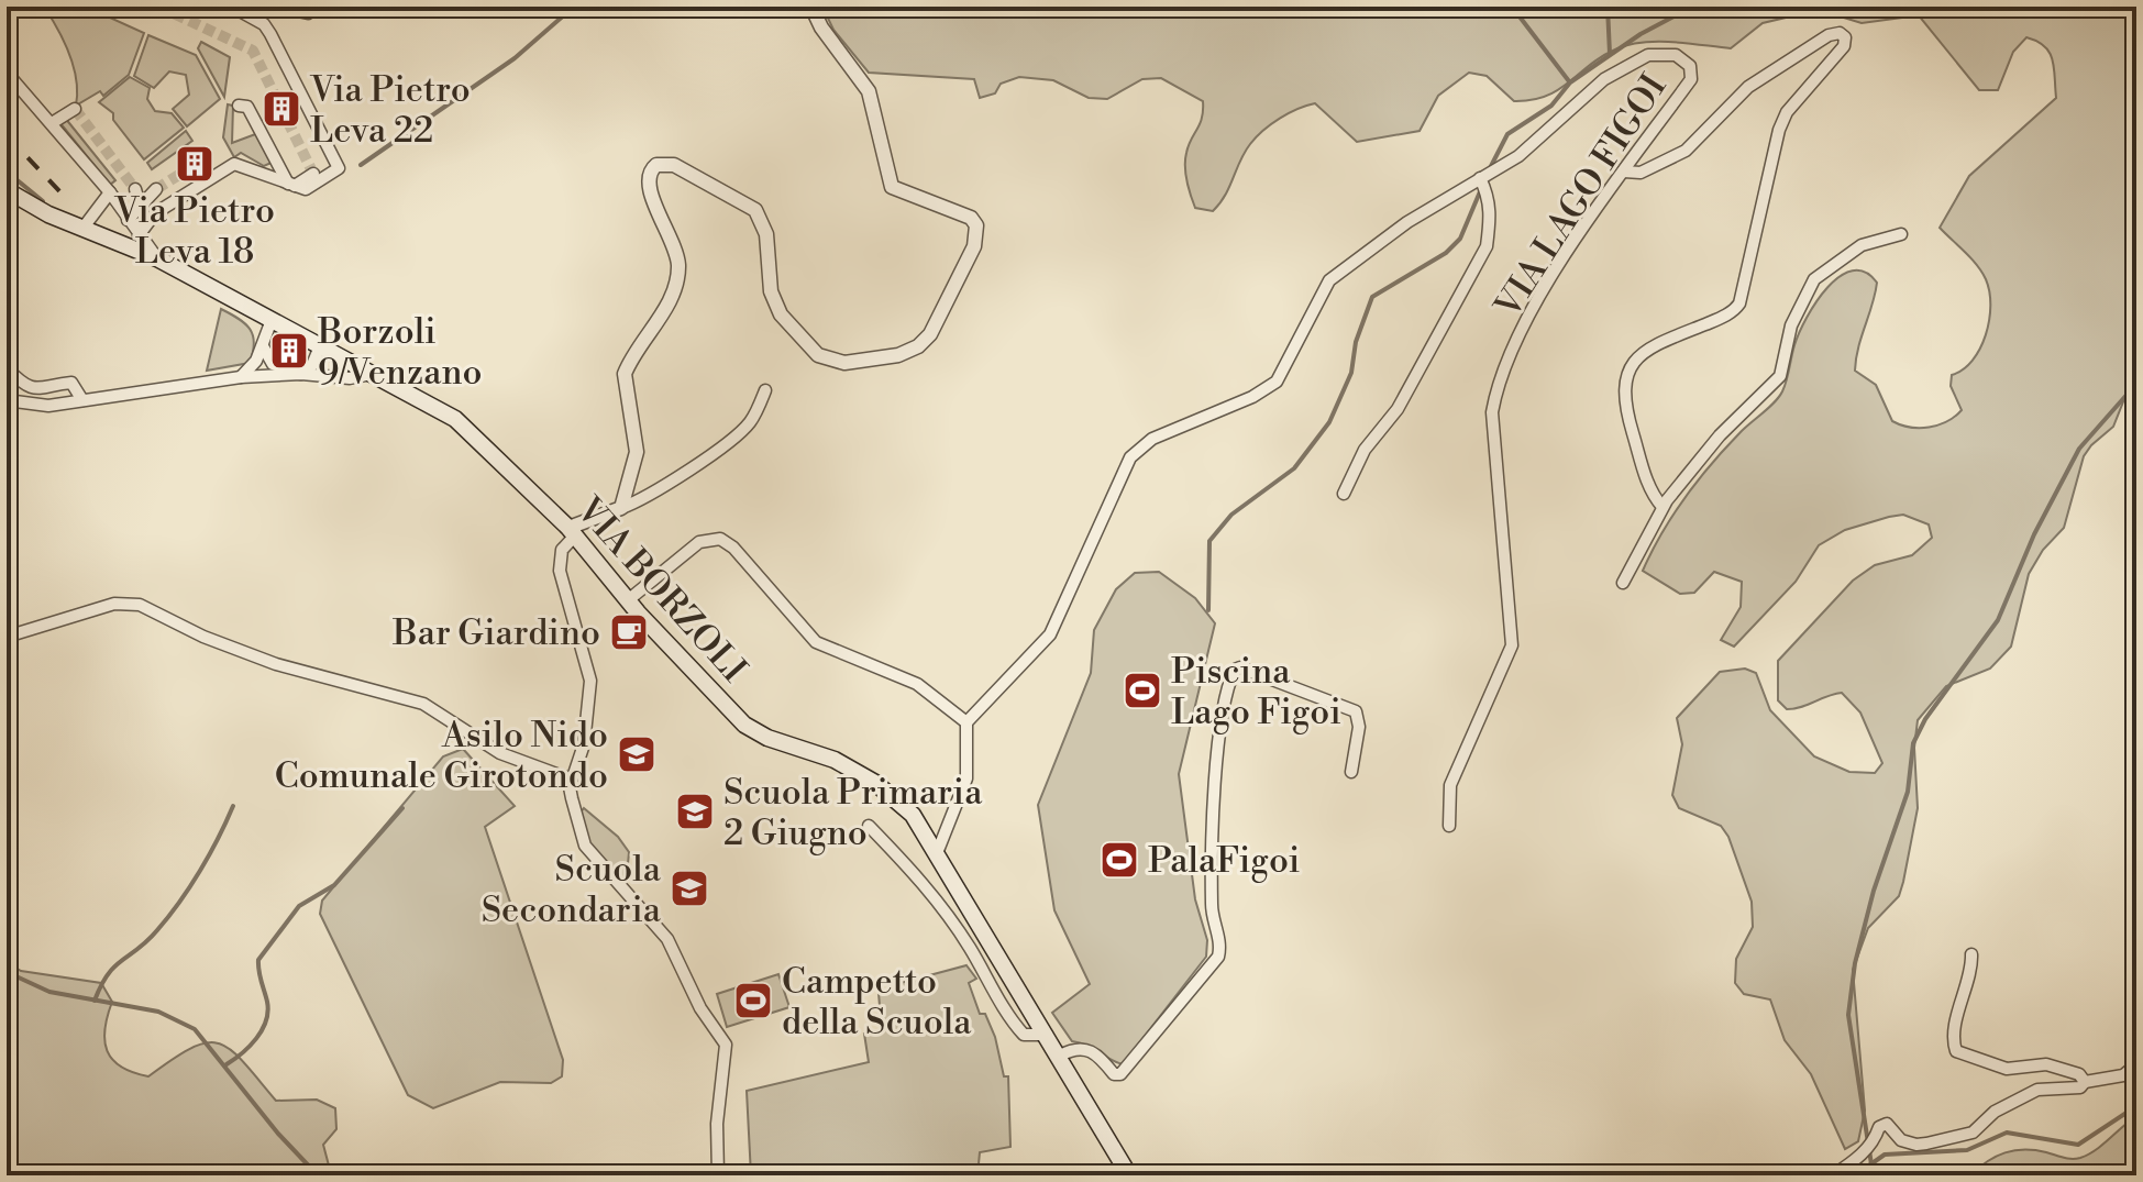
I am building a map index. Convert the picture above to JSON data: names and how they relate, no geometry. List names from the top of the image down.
{
  "streets": {
    "main road": ["VIA BORZOLI"],
    "street": ["VIA LAGO FIGOI"]
  },
  "places": {
    "building": ["Via Pietro Leva 22", "Via Pietro Leva 18", "Borzoli 9/Venzano"],
    "cafe": ["Bar Giardino"],
    "sports": ["Piscina Lago Figoi", "PalaFigoi", "Campetto della Scuola"],
    "school or university": ["Asilo Nido Comunale Girotondo", "Scuola Primaria 2 Giugno", "Scuola Secondaria"]
  }
}
